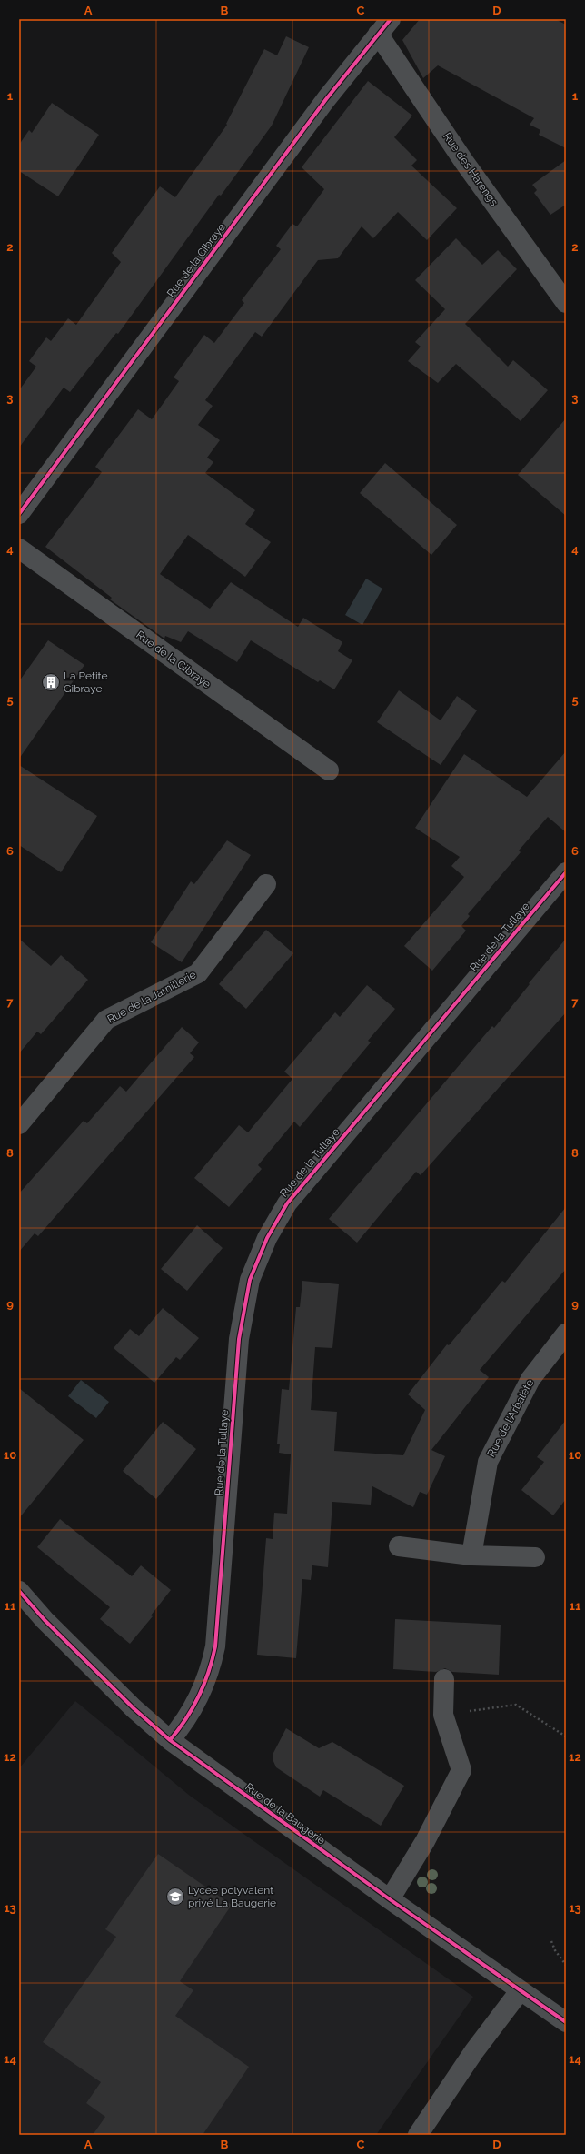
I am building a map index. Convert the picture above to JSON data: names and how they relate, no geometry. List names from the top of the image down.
{
  "streets": {
    "street": [
      "Rue des Harengs",
      "Rue de la Gibraye",
      "Rue de la Tullaye",
      "Rue de la Jarnillerie",
      "Rue de l'Arbalète",
      "Rue de la Baugerie"
    ]
  },
  "crossings": [
    ["Rue des Harengs", "Rue de la Gibraye"],
    ["Rue de la Tullaye", "Rue de la Baugerie"]
  ],
  "places": {
    "building": ["La Petite Gibraye"],
    "school or university": ["Lycée polyvalent privé La Baugerie"]
  },
  "grid": {
    "columns": [
      "A",
      "B",
      "C",
      "D"
    ],
    "rows": [
      "1",
      "2",
      "3",
      "4",
      "5",
      "6",
      "7",
      "8",
      "9",
      "10",
      "11",
      "12",
      "13",
      "14"
    ]
  }
}
